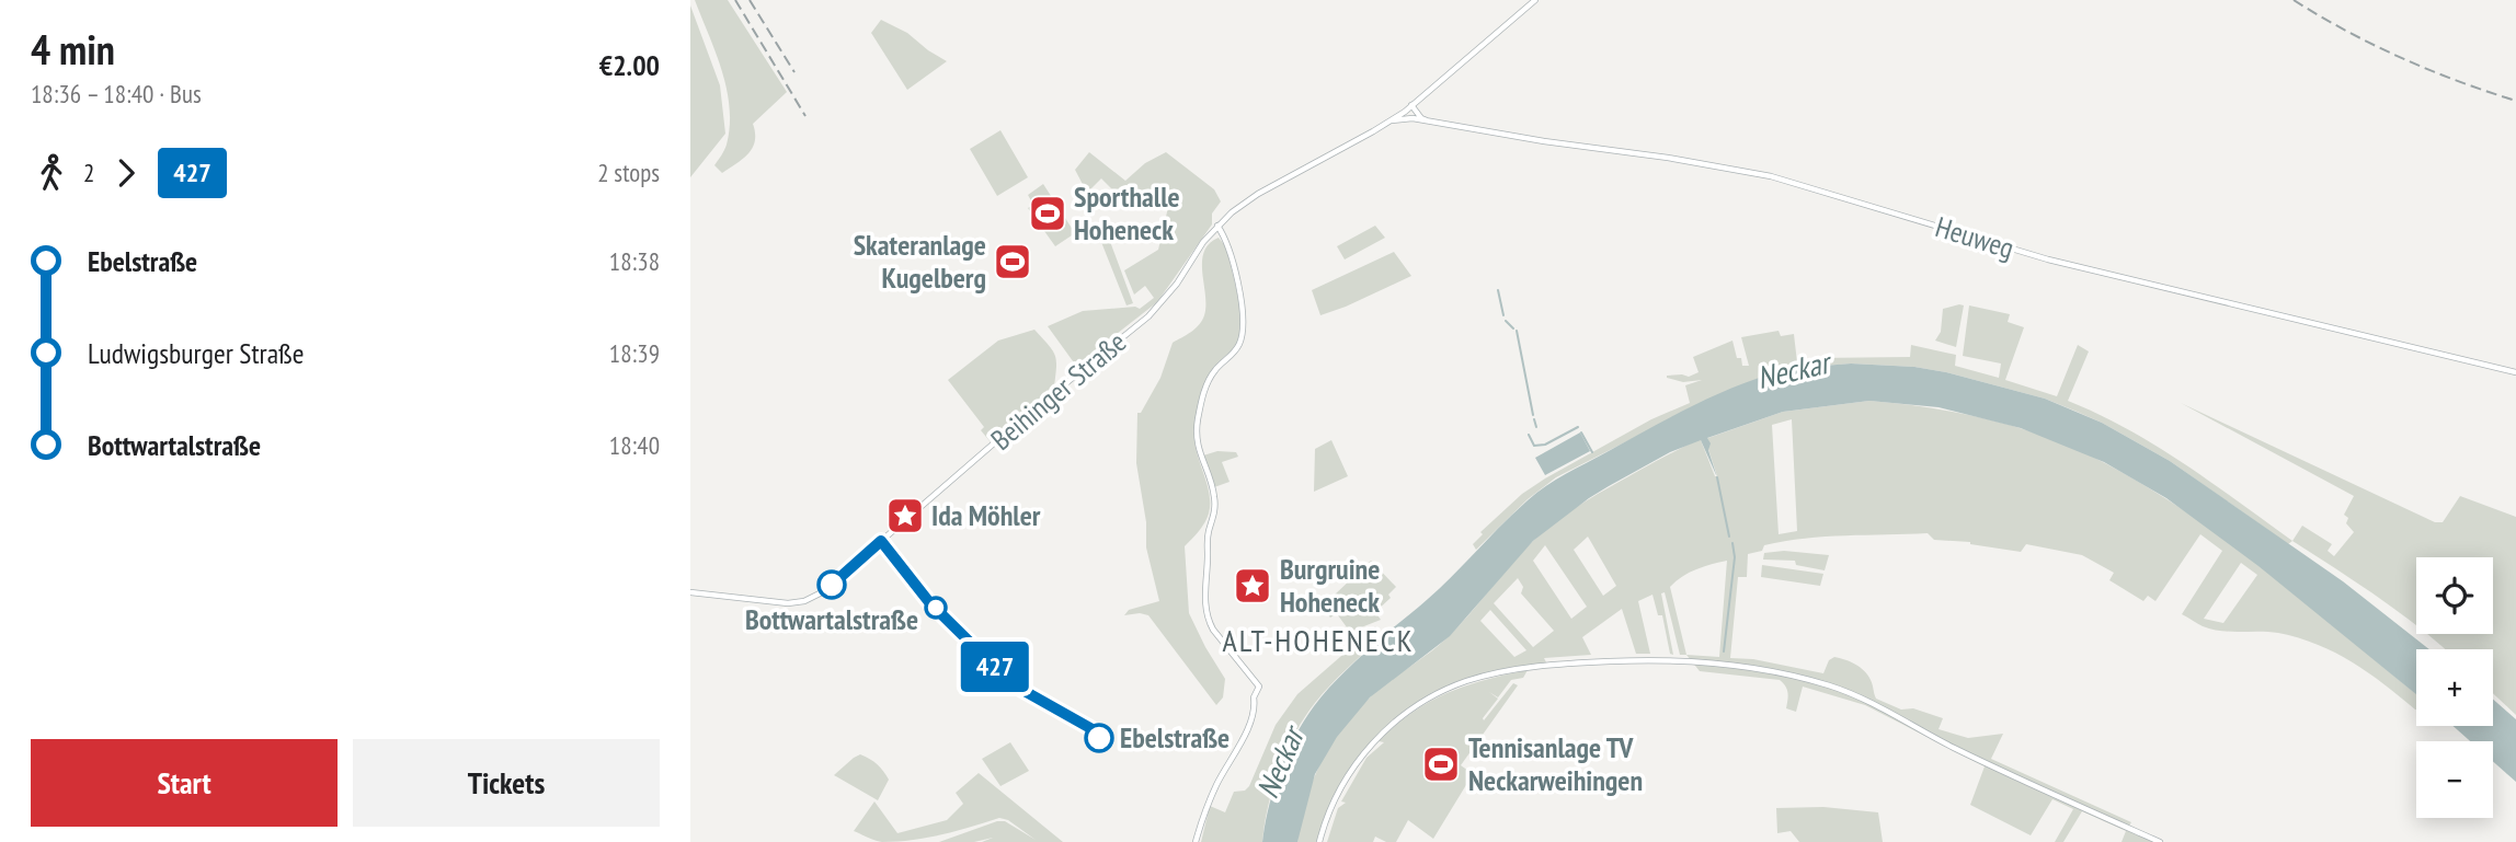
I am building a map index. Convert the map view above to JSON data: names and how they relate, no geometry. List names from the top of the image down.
{
  "streets": {
    "main road": ["Heuweg", "Beihinger Straße"]
  },
  "crossings": [
    ["Heuweg", "Beihinger Straße"]
  ],
  "districts": ["ALT-HOHENECK"],
  "water": ["Neckar"],
  "places": {
    "sports": ["Sporthalle Hoheneck", "Skateranlage Kugelberg", "Tennisanlage TV Neckarweihingen"],
    "place": ["Ida Möhler", "Burgruine Hoheneck"],
    "other": ["Bottwartalstraße", "Ebelstraße"]
  },
  "lines": ["bus line 427"],
  "page": {
    "heading": ["4 min", "18:36 – 18:40 · Bus", "€2.00"],
    "on_map": "427",
    "legs": ["2", "427", "2 stops"],
    "list": [
      {
        "name": "Ebelstraße",
        "value": "18:38"
      },
      {
        "name": "Ludwigsburger Straße",
        "value": "18:39"
      },
      {
        "name": "Bottwartalstraße",
        "value": "18:40"
      }
    ],
    "map_buttons": ["+", "−"],
    "buttons": ["Start", "Tickets"]
  }
}
